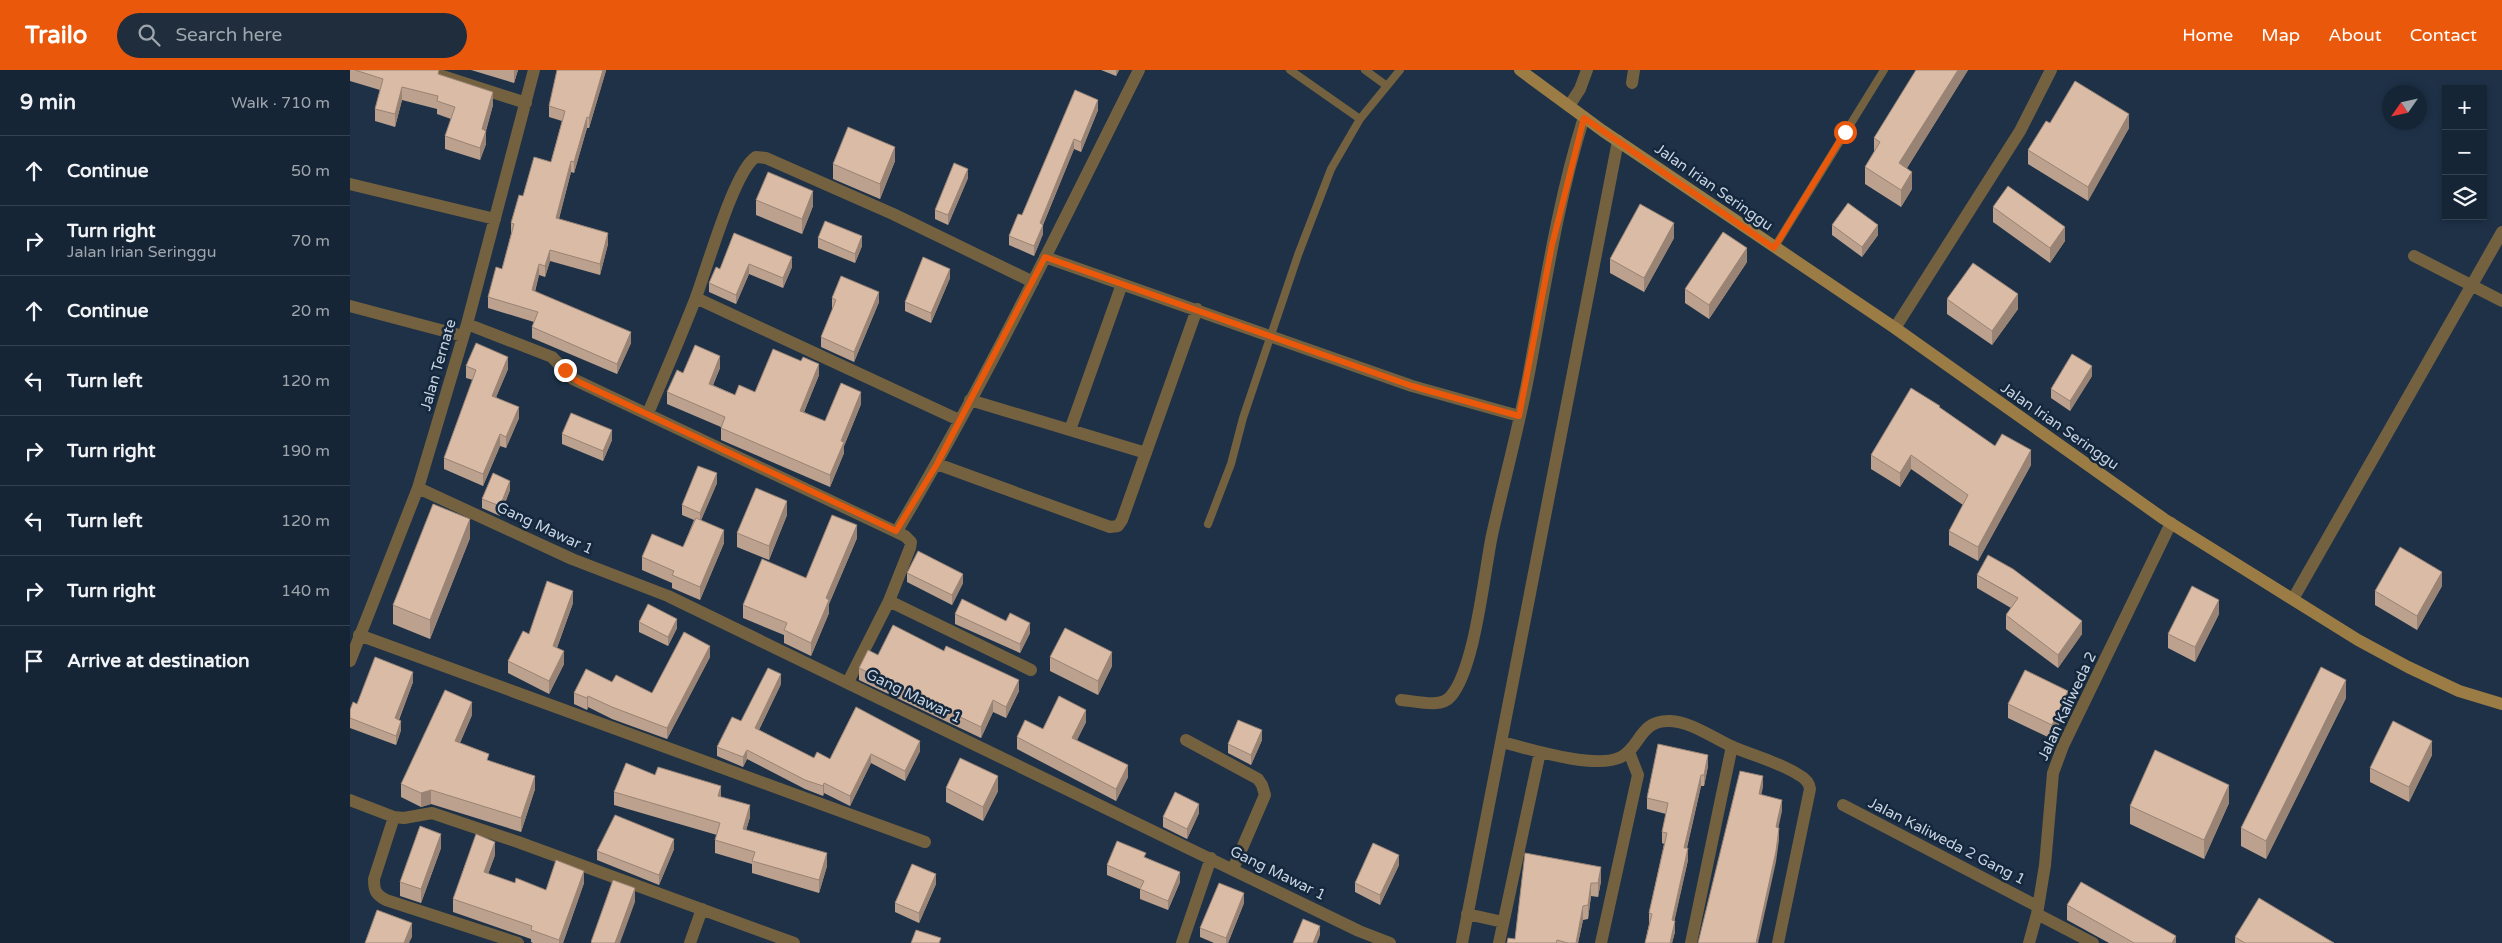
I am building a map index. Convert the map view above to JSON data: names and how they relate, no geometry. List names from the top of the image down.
{
  "streets": {
    "street": [
      "Jalan Irian Seringgu",
      "Jalan Ternate",
      "Gang Mawar 1",
      "Jalan Kaliweda 2",
      "Jalan Kaliweda 2 Gang 1"
    ]
  },
  "crossings": [
    ["Jalan Irian Seringgu", "Jalan Kaliweda 2"],
    ["Jalan Ternate", "Gang Mawar 1"],
    ["Jalan Kaliweda 2", "Jalan Kaliweda 2 Gang 1"]
  ],
  "north": "bottom left",
  "page": {
    "header": "Trailo",
    "search": "Search here",
    "nav": [
      "Home",
      "Map",
      "About",
      "Contact"
    ],
    "heading": ["9 min", "Walk · 710 m"],
    "map_buttons": ["+", "−"],
    "list": [
      ["Continue", "50 m"],
      ["Turn right", "Jalan Irian Seringgu", "70 m"],
      ["Continue", "20 m"],
      ["Turn left", "120 m"],
      ["Turn right", "190 m"],
      ["Turn left", "120 m"],
      ["Turn right", "140 m"],
      "Arrive at destination"
    ]
  }
}
